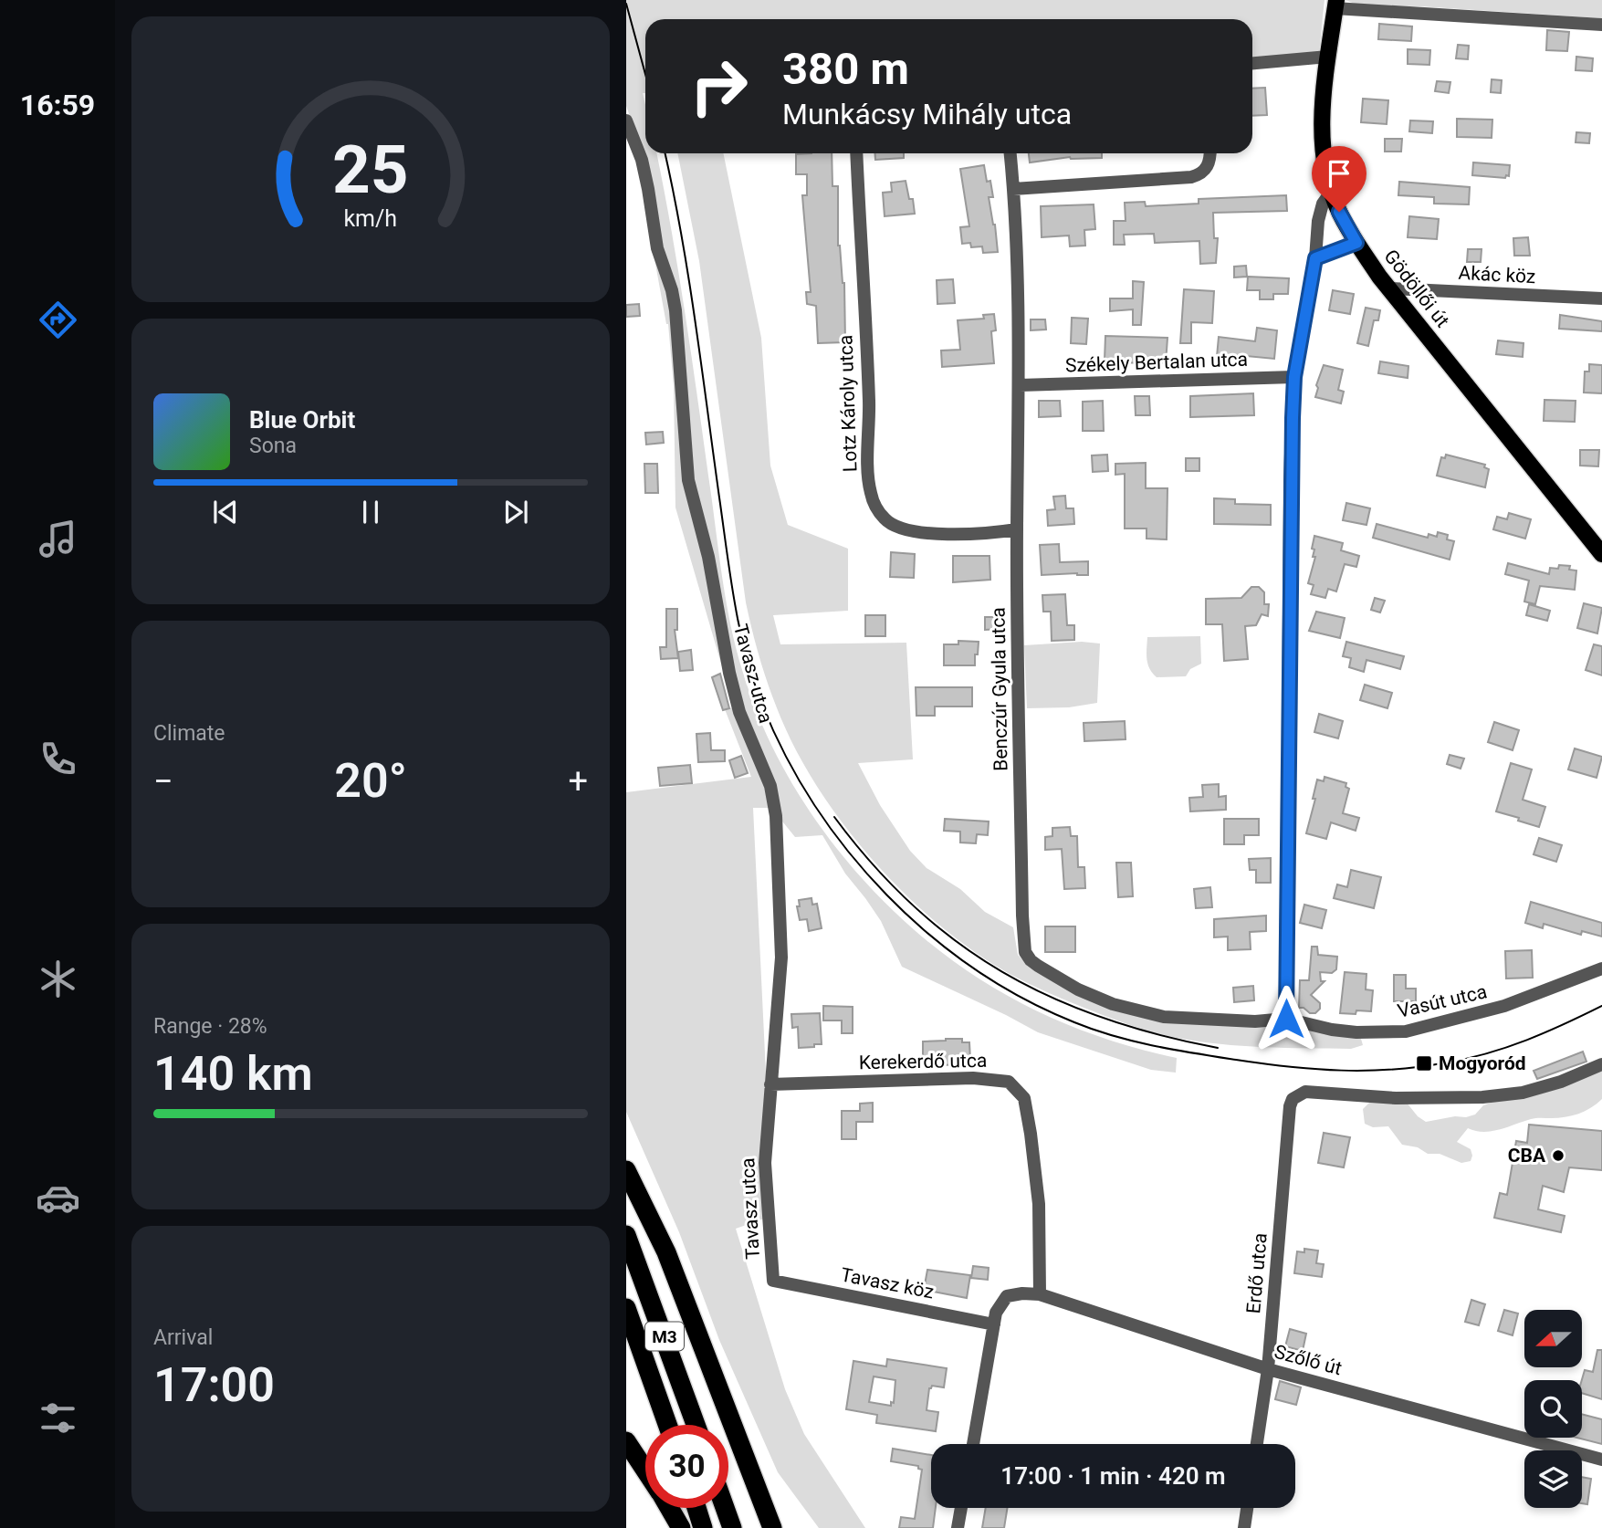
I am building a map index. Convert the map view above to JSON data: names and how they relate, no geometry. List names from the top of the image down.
{
  "streets": {
    "highway": ["M3"],
    "main road": ["Gödöllői út"],
    "street": [
      "Akác köz",
      "Székely Bertalan utca",
      "Lotz Károly utca",
      "Tavasz utca",
      "Benczúr Gyula utca",
      "Vasút utca",
      "Kerekerdő utca",
      "Erdő utca",
      "Tavasz köz",
      "Szőlő út"
    ]
  },
  "crossings": [
    ["Akác köz", "Gödöllői út"],
    ["Székely Bertalan utca", "Benczúr Gyula utca"],
    ["Lotz Károly utca", "Benczúr Gyula utca"],
    ["Tavasz utca", "Kerekerdő utca"],
    ["Tavasz utca", "Tavasz köz"],
    ["Benczúr Gyula utca", "Vasút utca"],
    ["Kerekerdő utca", "Szőlő út"],
    ["Erdő utca", "Szőlő út"],
    ["Tavasz köz", "Szőlő út"]
  ],
  "places": {
    "transit": ["Mogyoród"],
    "other": ["CBA"]
  },
  "north": "left",
  "page": {
    "tabs": "16:59",
    "turn": ["380 m", "Munkácsy Mihály utca"],
    "song": ["Blue Orbit", "Sona"],
    "tile": [
      "Climate",
      ["Range · 28%", "140 km"],
      ["Arrival", "17:00"]
    ],
    "heat": ["−", "20°", "+"],
    "limit": "30",
    "trip": "17:00 · 1 min · 420 m",
    "gauge": ["25", "km/h"]
  }
}
